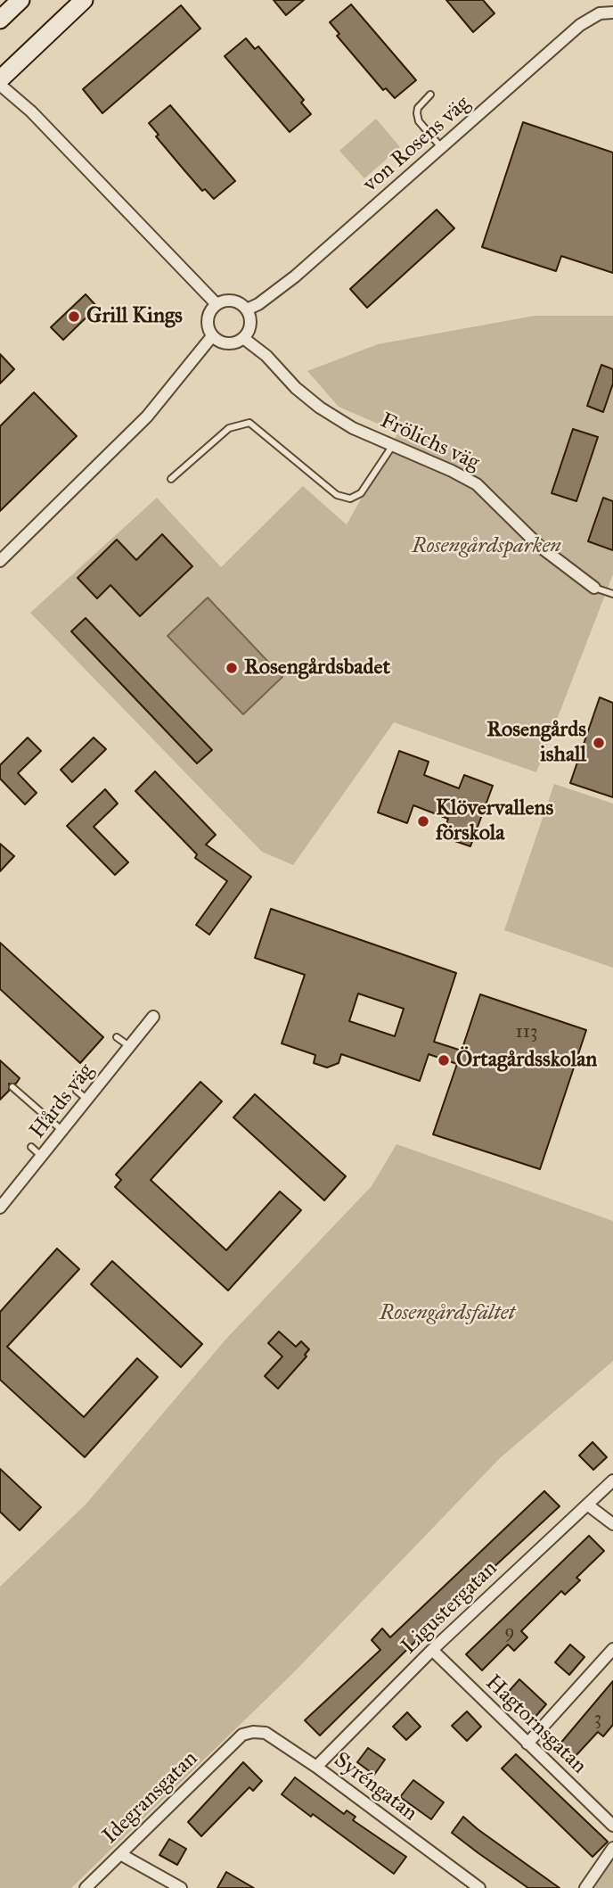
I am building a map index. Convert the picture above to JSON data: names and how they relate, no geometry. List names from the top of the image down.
{
  "streets": {
    "street": [
      "von Rosens väg",
      "Frölichs väg",
      "Hårds väg",
      "Ligustergatan",
      "Hagtornsgatan",
      "Syréngatan",
      "Idegransgatan"
    ]
  },
  "crossings": [
    ["von Rosens väg", "Frölichs väg"],
    ["Ligustergatan", "Hagtornsgatan"],
    ["Ligustergatan", "Syréngatan"],
    ["Syréngatan", "Idegransgatan"]
  ],
  "parks": ["Rosengårdsparken", "Rosengårdsfältet"],
  "places": [
    "Grill Kings",
    "Rosengårdsbadet",
    "Rosengårds ishall",
    "Klövervallens förskola",
    "Örtagårdsskolan"
  ],
  "house_numbers": ["113", "9", "3"]
}
